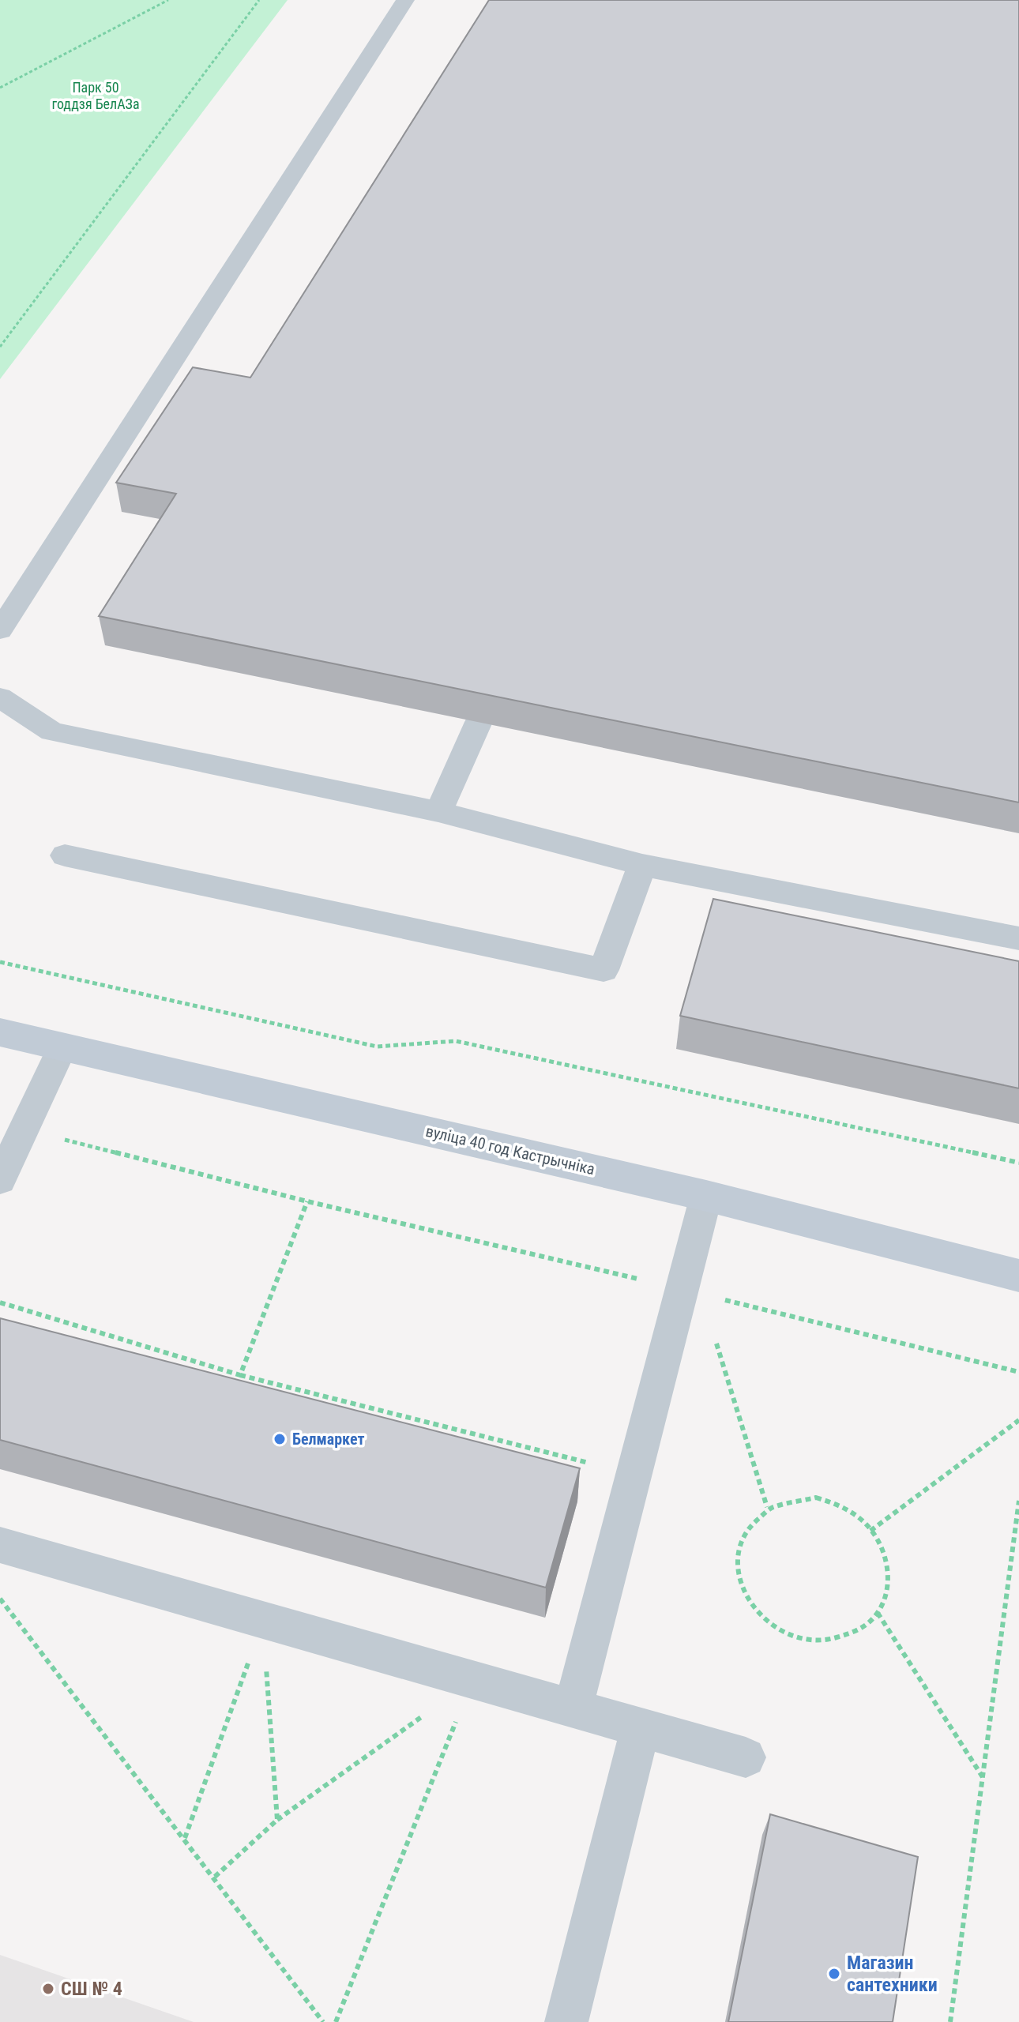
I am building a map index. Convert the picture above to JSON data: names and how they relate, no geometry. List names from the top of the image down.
{
  "streets": {
    "main road": ["вуліца 40 год Кастрычніка"]
  },
  "parks": ["Парк 50 годдзя БелАЗа"],
  "places": ["Белмаркет", "Магазин сантехники", "СШ № 4"]
}
